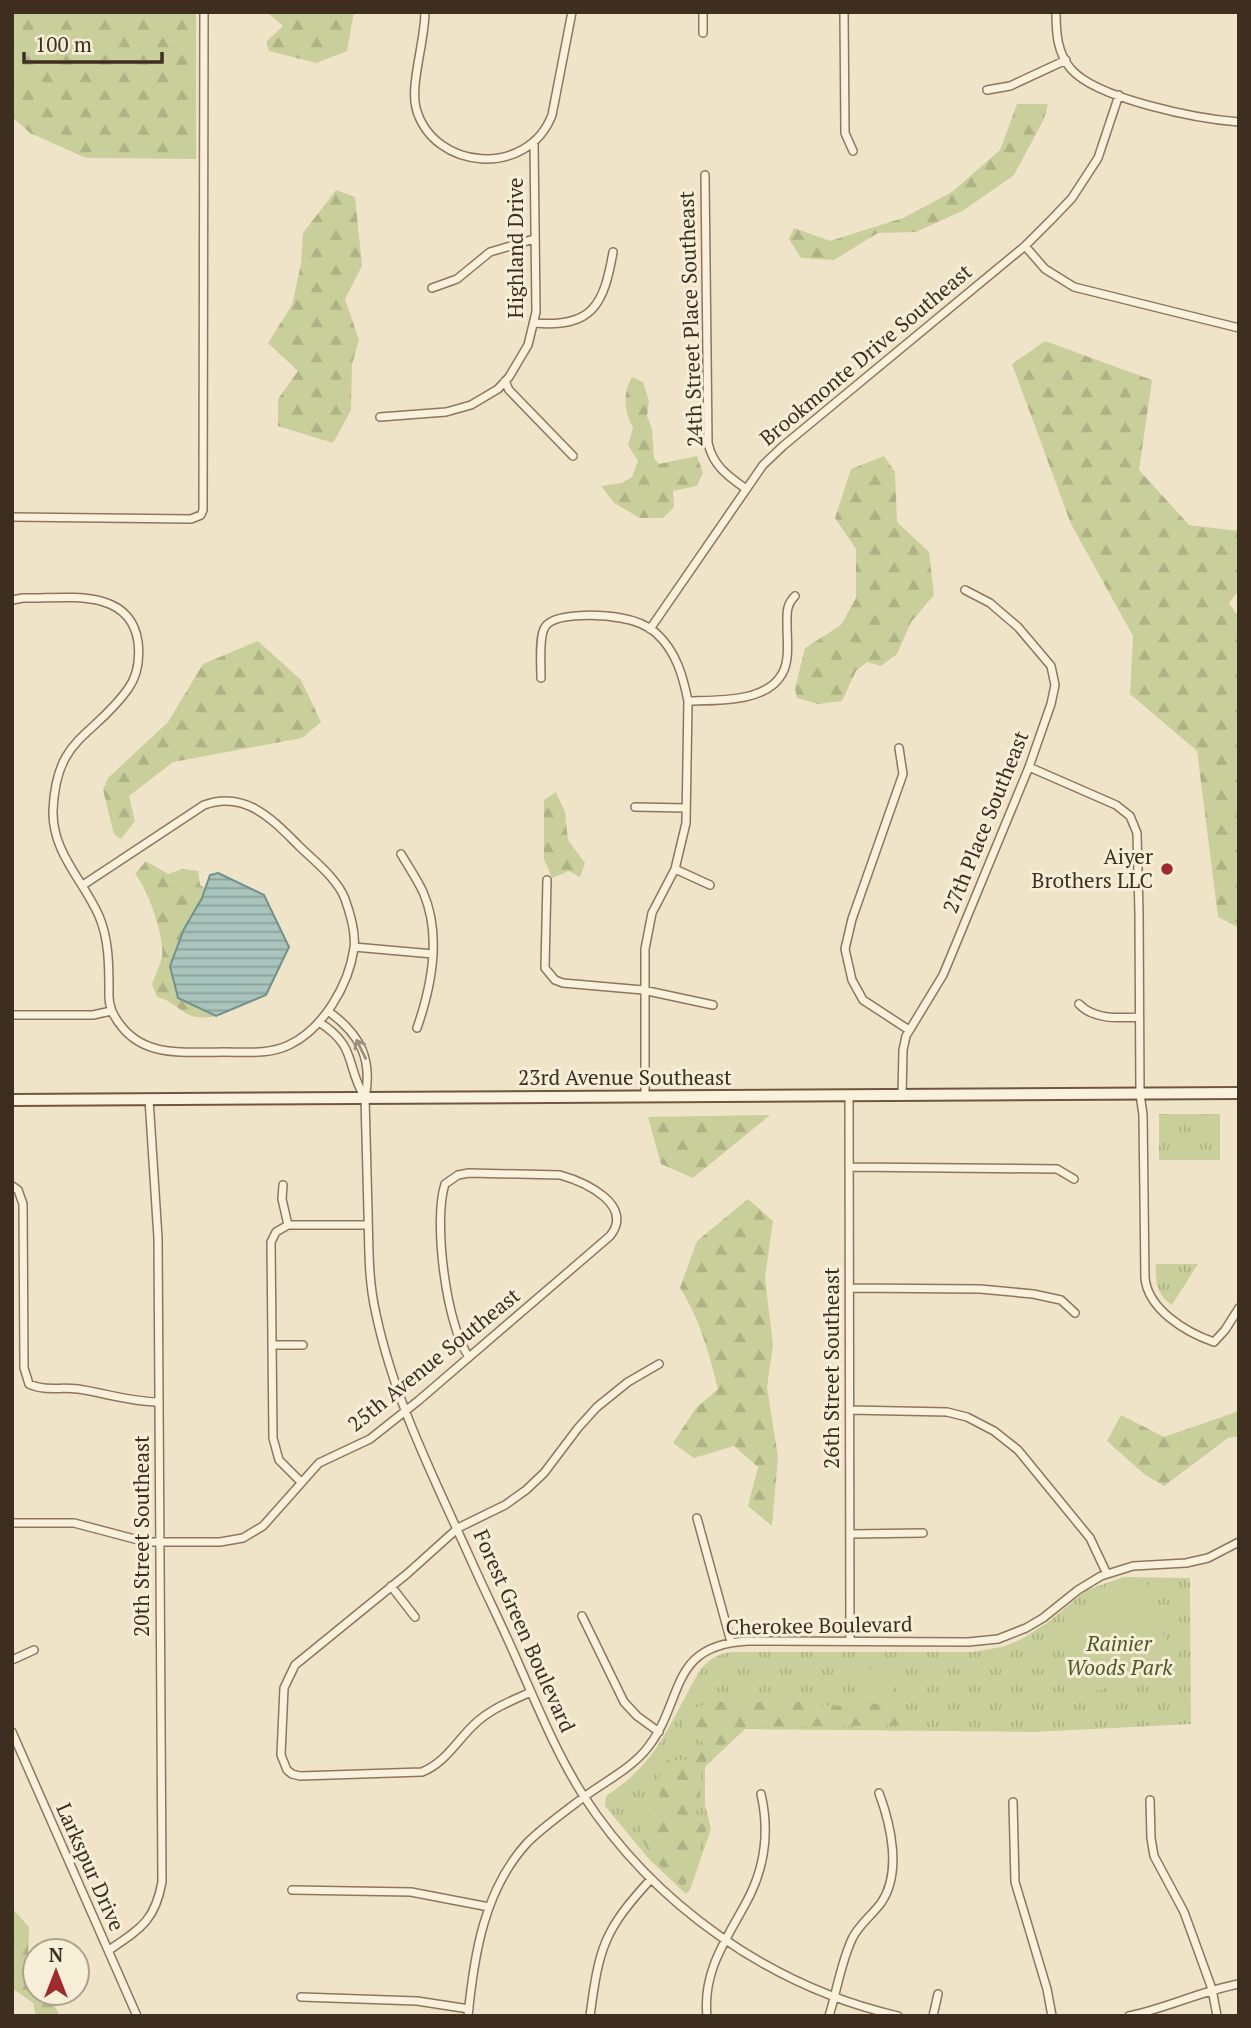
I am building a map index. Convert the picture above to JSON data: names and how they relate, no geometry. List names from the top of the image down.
{
  "streets": {
    "street": [
      "Highland Drive",
      "24th Street Place Southeast",
      "Brookmonte Drive Southeast",
      "27th Place Southeast",
      "23rd Avenue Southeast",
      "25th Avenue Southeast",
      "26th Street Southeast",
      "20th Street Southeast",
      "Cherokee Boulevard",
      "Forest Green Boulevard",
      "Larkspur Drive"
    ]
  },
  "crossings": [
    ["24th Street Place Southeast", "Brookmonte Drive Southeast"],
    ["27th Place Southeast", "23rd Avenue Southeast"],
    ["23rd Avenue Southeast", "26th Street Southeast"],
    ["23rd Avenue Southeast", "20th Street Southeast"],
    ["23rd Avenue Southeast", "Forest Green Boulevard"],
    ["25th Avenue Southeast", "20th Street Southeast"],
    ["25th Avenue Southeast", "Forest Green Boulevard"],
    ["26th Street Southeast", "Cherokee Boulevard"],
    ["20th Street Southeast", "Larkspur Drive"],
    ["Cherokee Boulevard", "Forest Green Boulevard"]
  ],
  "parks": ["Rainier Woods Park"],
  "places": ["Aiyer Brothers LLC"],
  "scale_bar": "100 m",
  "north": "top"
}
